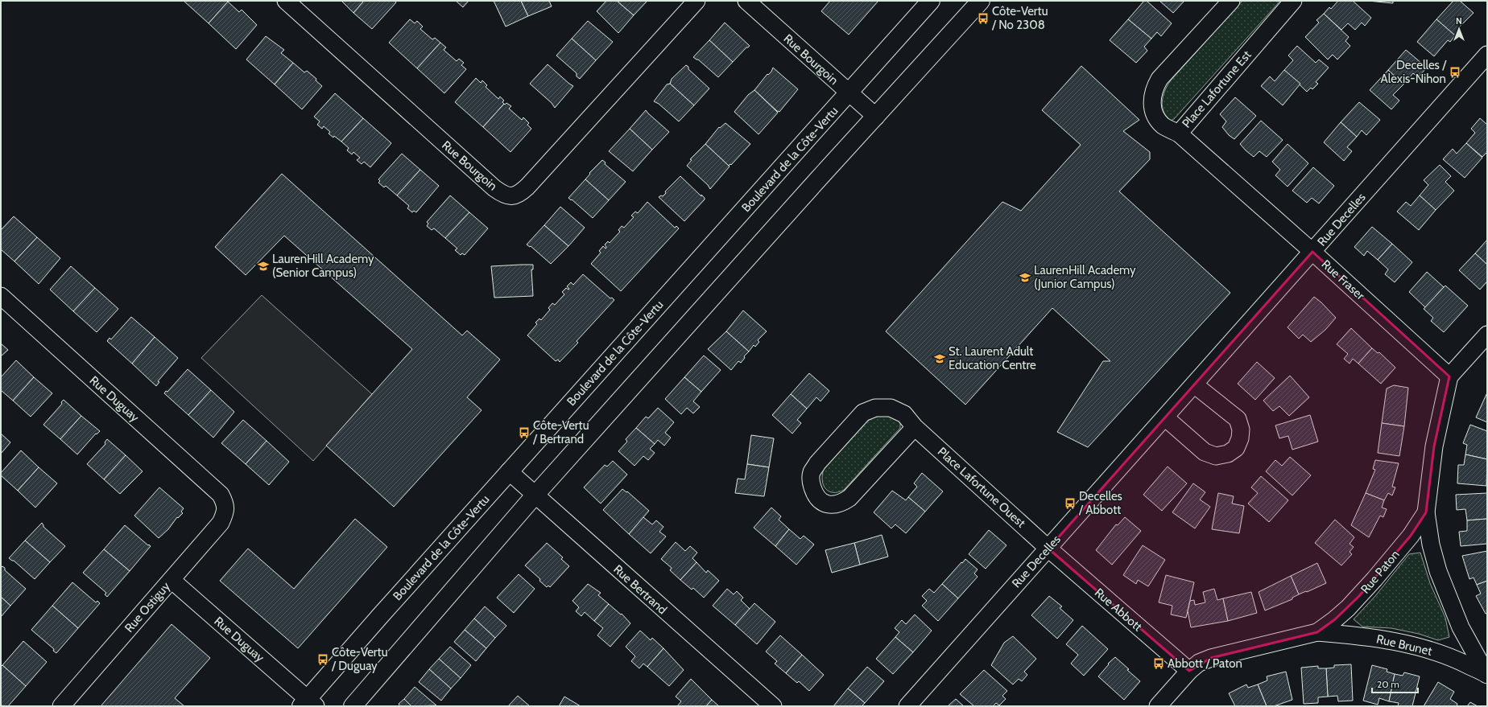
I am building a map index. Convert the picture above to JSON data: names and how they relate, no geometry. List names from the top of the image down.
{
  "streets": {
    "main road": ["Boulevard de la Côte-Vertu"],
    "street": [
      "Rue Bourgoin",
      "Place Lafortune Est",
      "Rue Decelles",
      "Rue Fraser",
      "Rue Duguay",
      "Place Lafortune Ouest",
      "Rue Paton",
      "Rue Bertrand",
      "Rue Ostiguy",
      "Rue Abbott",
      "Rue Brunet"
    ]
  },
  "crossings": [
    ["Rue Bourgoin", "Boulevard de la Côte-Vertu"],
    ["Place Lafortune Est", "Rue Fraser"],
    ["Boulevard de la Côte-Vertu", "Rue Duguay"],
    ["Boulevard de la Côte-Vertu", "Rue Bertrand"],
    ["Rue Decelles", "Rue Fraser"],
    ["Rue Decelles", "Place Lafortune Ouest"],
    ["Rue Decelles", "Rue Abbott"],
    ["Rue Fraser", "Rue Paton"],
    ["Rue Duguay", "Rue Ostiguy"],
    ["Place Lafortune Ouest", "Rue Abbott"],
    ["Rue Paton", "Rue Abbott"],
    ["Rue Paton", "Rue Brunet"]
  ],
  "places": {
    "bus stop": [
      "Côte-Vertu / No 2308",
      "Decelles / Alexis-Nihon",
      "Côte-Vertu / Bertrand",
      "Decelles / Abbott",
      "Côte-Vertu / Duguay",
      "Abbott / Paton"
    ],
    "school or university": ["LaurenHill Academy (Senior Campus)", "LaurenHill Academy (Junior Campus)", "St. Laurent Adult Education Centre"]
  },
  "scale_bar": "20 m",
  "north": "top"
}
